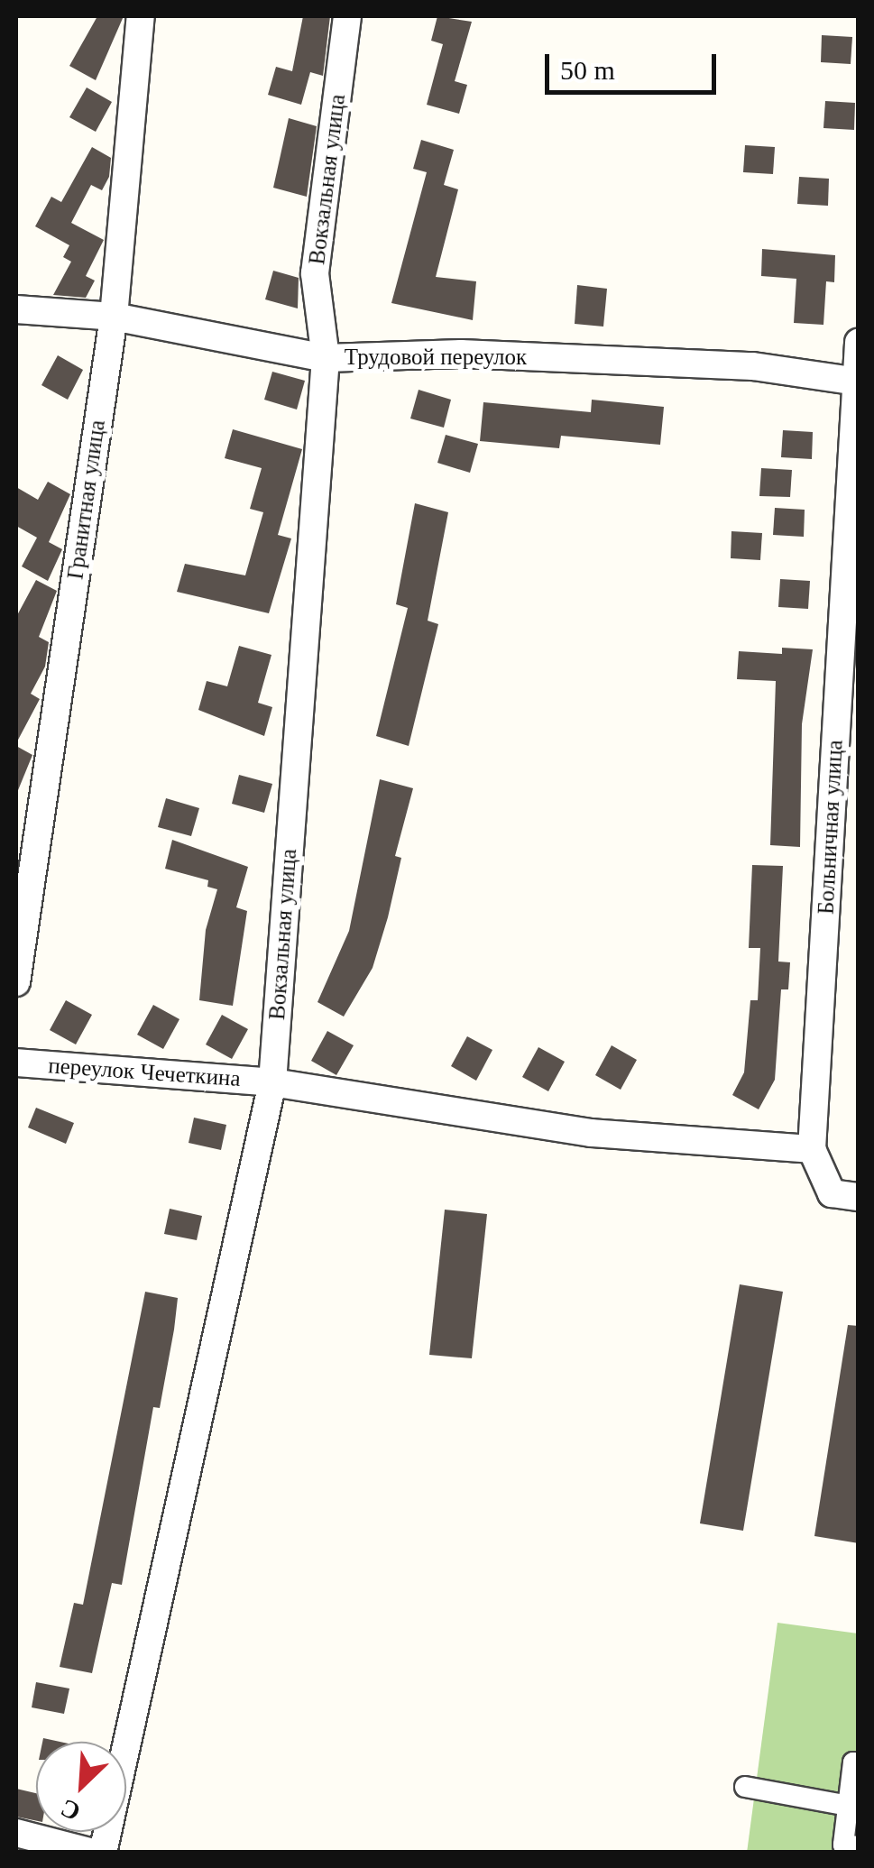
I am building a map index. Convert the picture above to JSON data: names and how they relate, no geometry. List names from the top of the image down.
{
  "streets": {
    "street": [
      "Вокзальная улица",
      "Трудовой переулок",
      "Гранитная улица",
      "Больничная улица",
      "переулок Чечеткина"
    ]
  },
  "crossings": [
    ["Вокзальная улица", "Трудовой переулок"],
    ["Вокзальная улица", "переулок Чечеткина"],
    ["Трудовой переулок", "Гранитная улица"],
    ["Трудовой переулок", "Больничная улица"],
    ["Больничная улица", "переулок Чечеткина"]
  ],
  "scale_bar": "50 m",
  "north": "bottom left"
}
